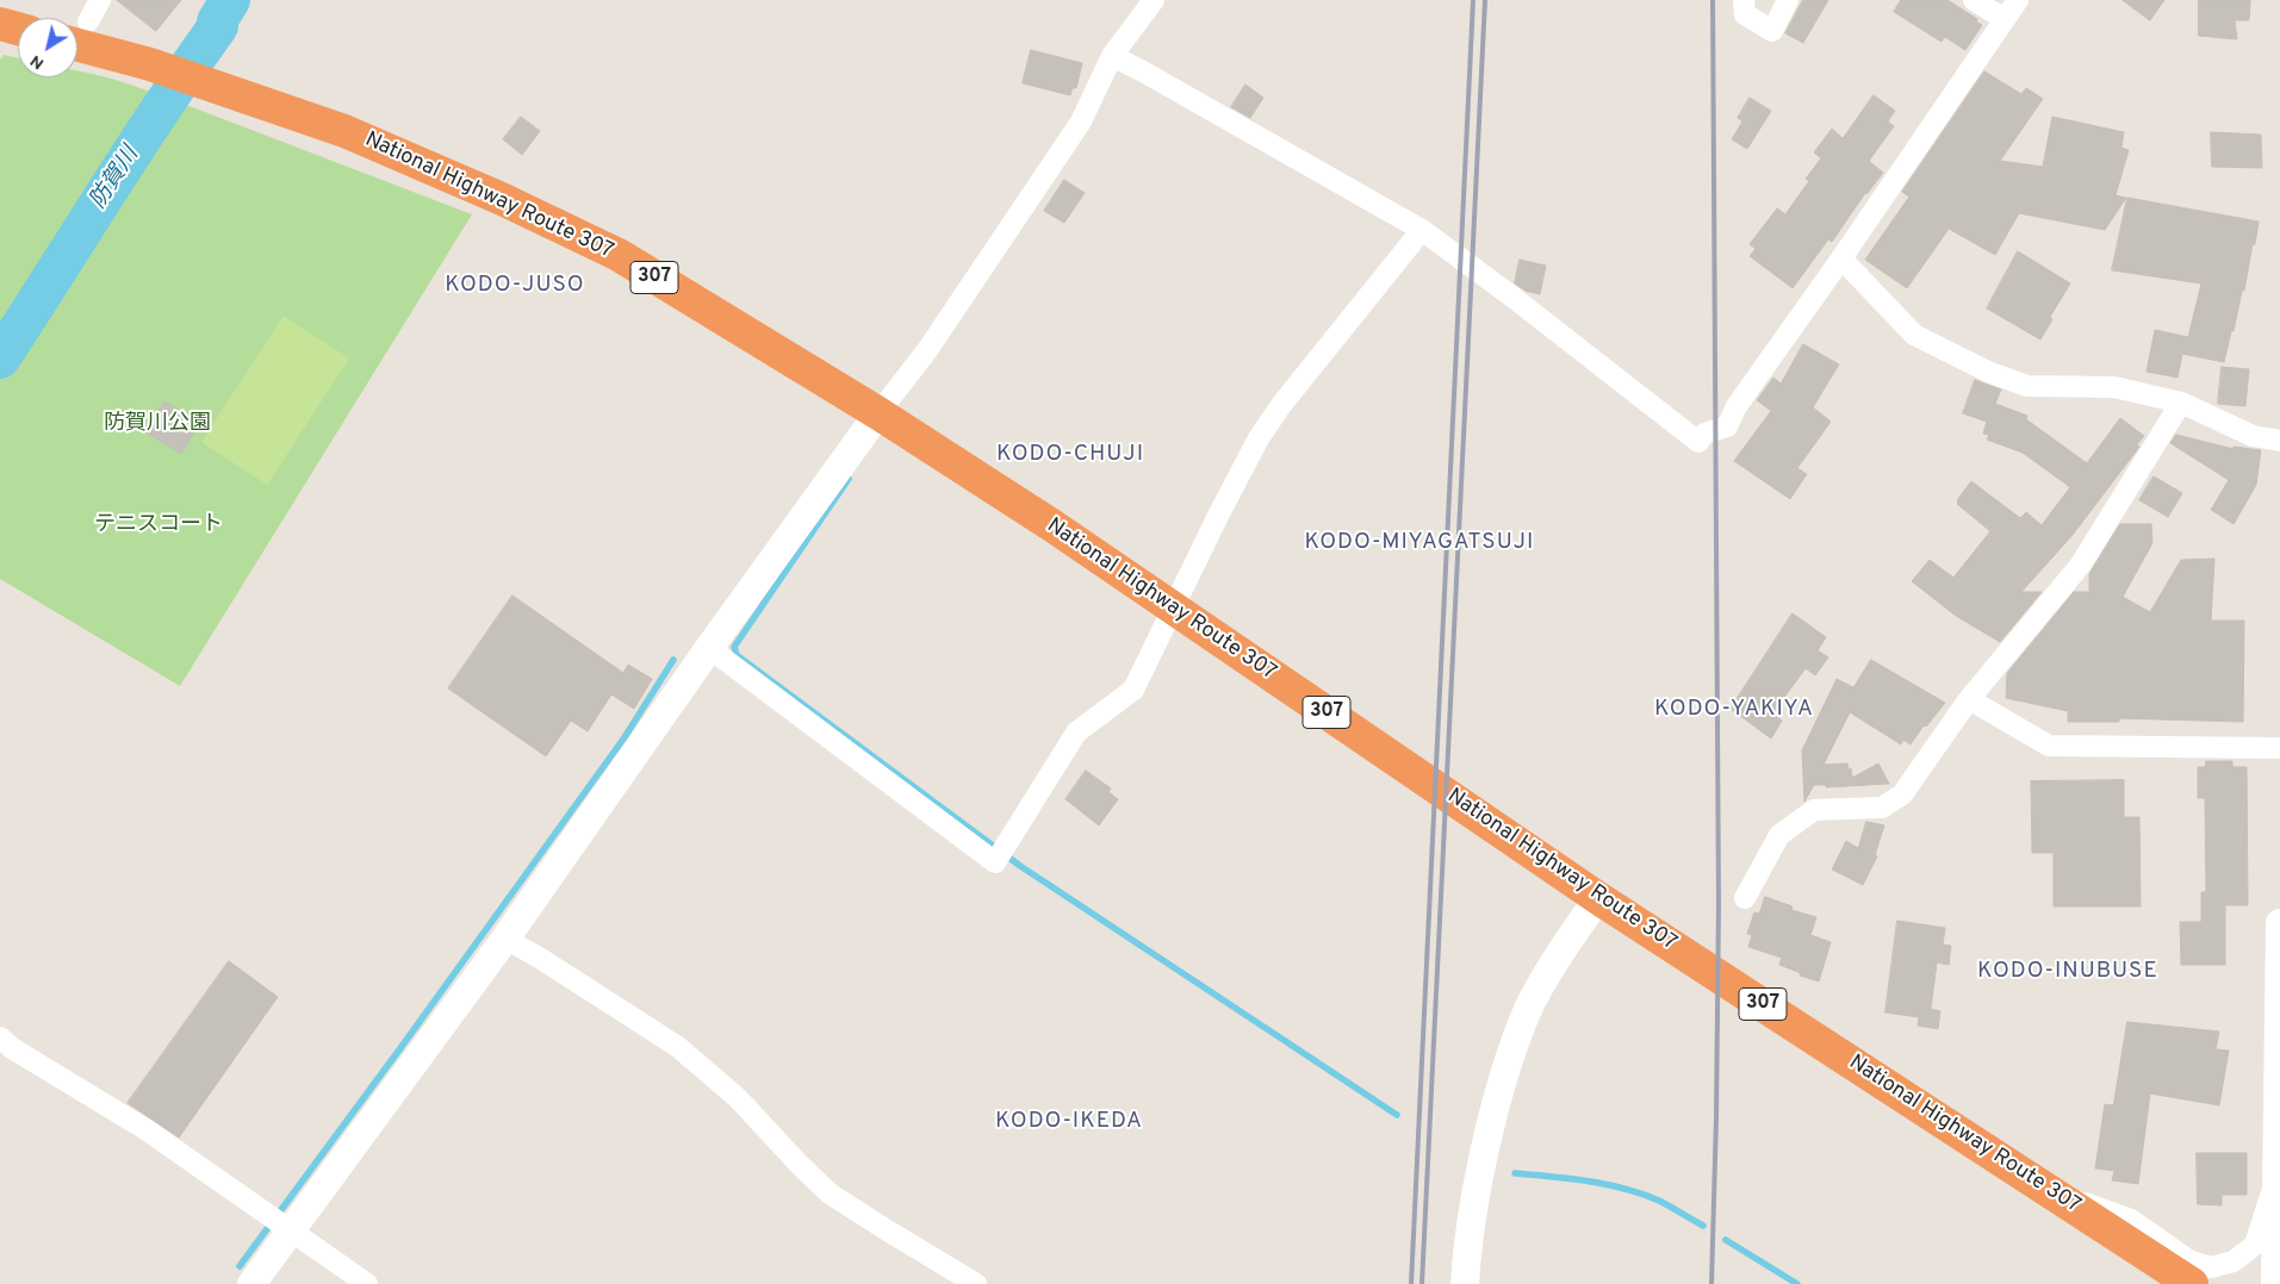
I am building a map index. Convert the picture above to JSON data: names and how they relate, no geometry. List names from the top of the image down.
{
  "streets": {
    "highway": ["National Highway Route 307", "307"]
  },
  "districts": [
    "KODO-JUSO",
    "KODO-CHUJI",
    "KODO-MIYAGATSUJI",
    "KODO-YAKIYA",
    "KODO-INUBUSE",
    "KODO-IKEDA"
  ],
  "water": ["防賀川"],
  "parks": ["防賀川公園", "テニスコート"],
  "north": "bottom left"
}
